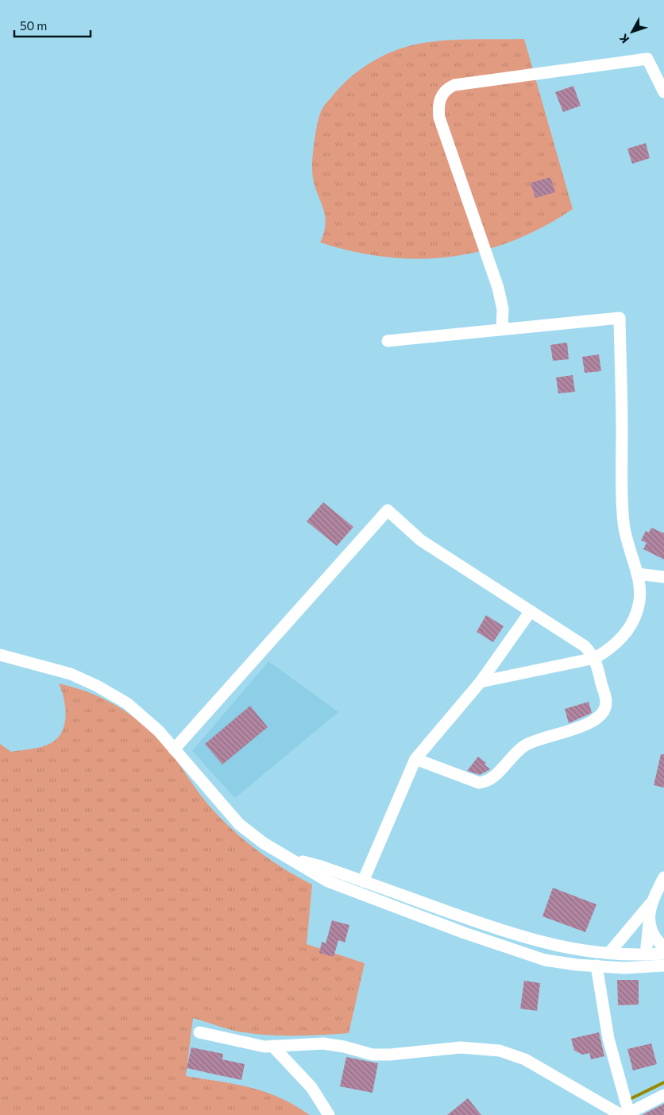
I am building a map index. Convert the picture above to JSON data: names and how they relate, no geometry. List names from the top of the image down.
{
  "scale_bar": "50 m",
  "north": "bottom left"
}
